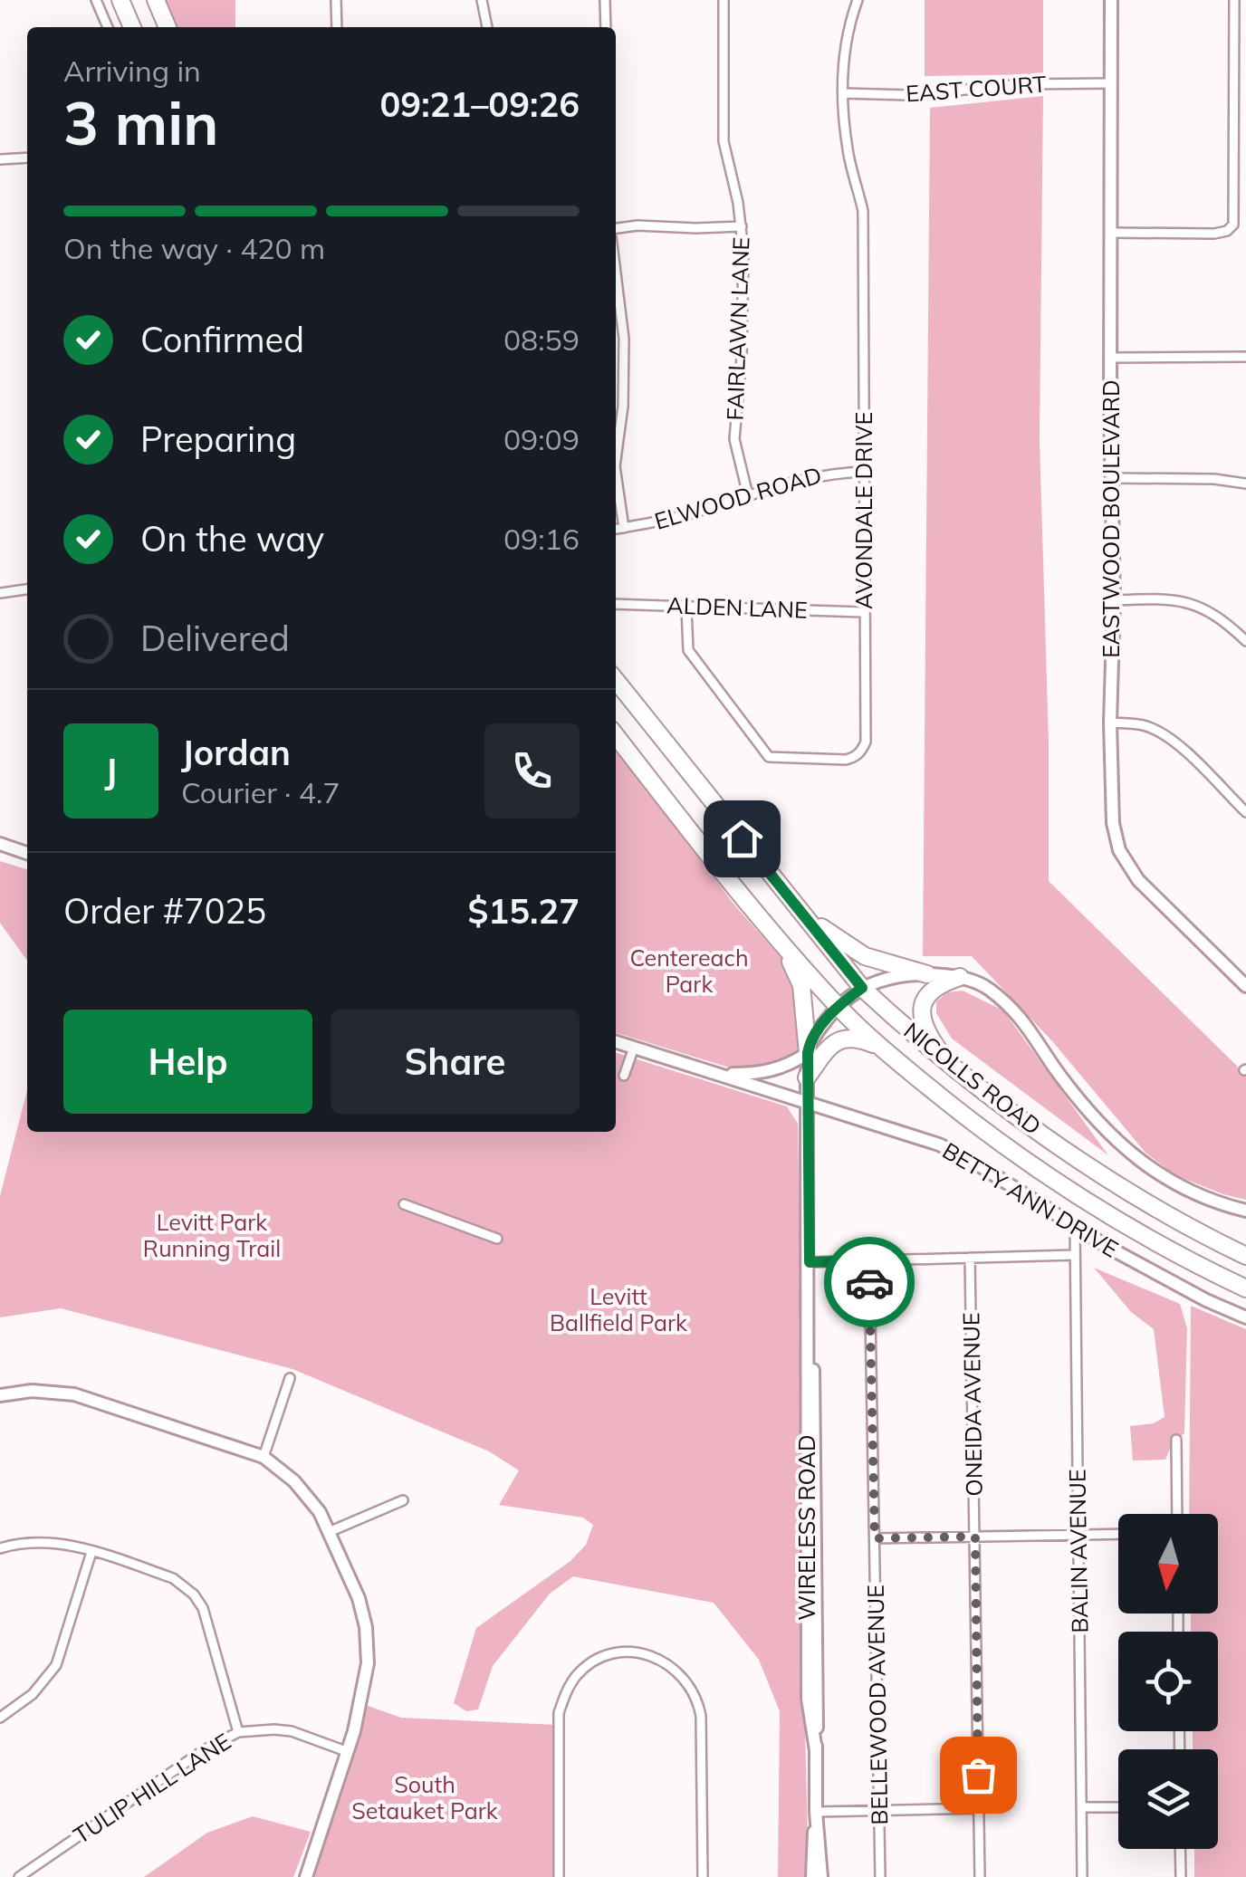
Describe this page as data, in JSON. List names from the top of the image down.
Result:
{
  "streets": {
    "highway": ["NICOLLS ROAD"],
    "street": [
      "EAST COURT",
      "FAIRLAWN LANE",
      "ELWOOD ROAD",
      "AVONDALE DRIVE",
      "EASTWOOD BOULEVARD",
      "ALDEN LANE",
      "BETTY ANN DRIVE",
      "ONEIDA AVENUE",
      "WIRELESS ROAD",
      "BALIN AVENUE",
      "BELLEWOOD AVENUE",
      "TULIP HILL LANE"
    ]
  },
  "crossings": [
    ["EAST COURT", "AVONDALE DRIVE"],
    ["EAST COURT", "EASTWOOD BOULEVARD"],
    ["FAIRLAWN LANE", "ELWOOD ROAD"],
    ["ELWOOD ROAD", "AVONDALE DRIVE"],
    ["AVONDALE DRIVE", "ALDEN LANE"],
    ["BETTY ANN DRIVE", "WIRELESS ROAD"],
    ["BETTY ANN DRIVE", "BALIN AVENUE"]
  ],
  "parks": [
    "Centereach Park",
    "Levitt Park Running Trail",
    "Levitt Ballfield Park",
    "South Setauket Park"
  ],
  "north": "bottom",
  "page": {
    "heading": ["3 min", "Arriving in", "09:21–09:26"],
    "panel": [
      "Jordan",
      "Courier · 4.7",
      "Order #7025",
      "$15.27"
    ],
    "bar": "On the way · 420 m",
    "list": [
      ["Confirmed", "08:59"],
      ["Preparing", "09:09"],
      ["On the way", "09:16"],
      "Delivered"
    ],
    "round": "J",
    "buttons": ["Help", "Share"]
  }
}
